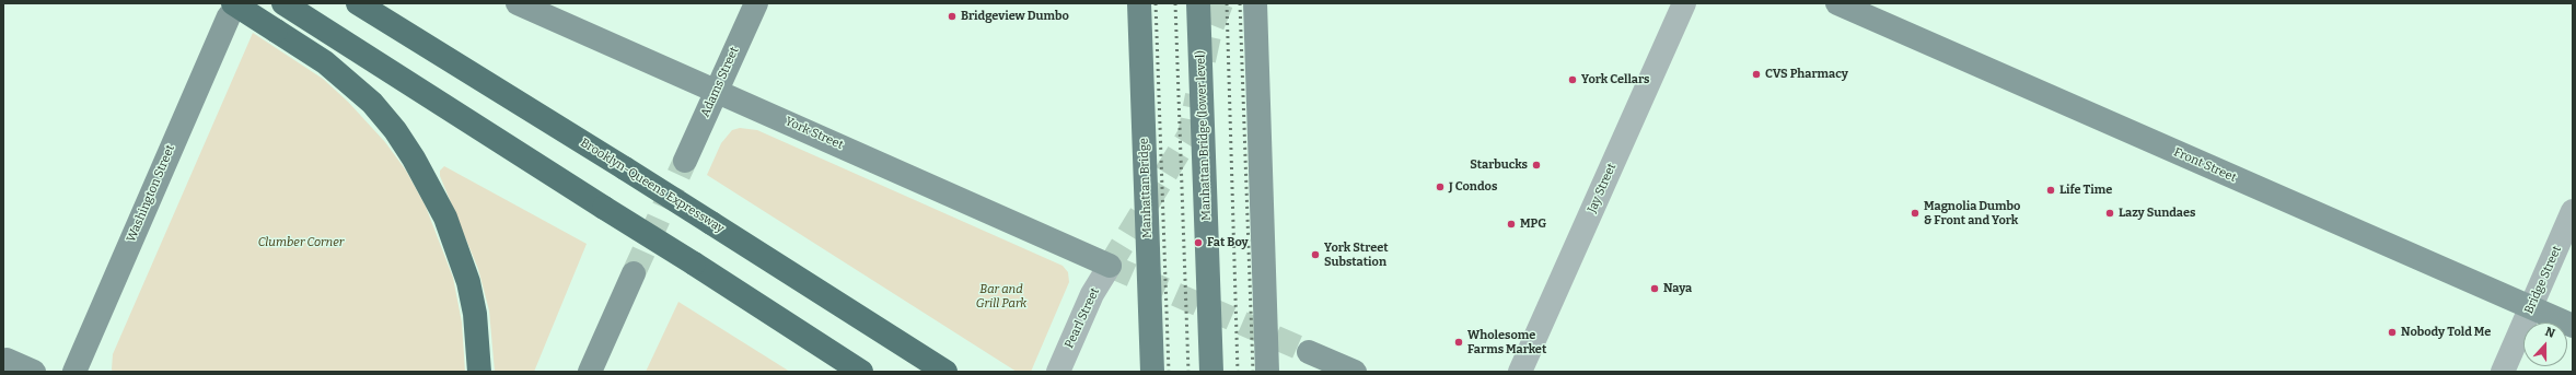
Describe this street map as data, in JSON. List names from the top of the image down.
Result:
{
  "streets": {
    "highway": ["Brooklyn-Queens Expressway"],
    "main road": ["Manhattan Bridge (lower level)", "Manhattan Bridge"],
    "street": [
      "Adams Street",
      "York Street",
      "Front Street",
      "Jay Street",
      "Washington Street",
      "Bridge Street",
      "Pearl Street"
    ]
  },
  "crossings": [
    ["Adams Street", "York Street"],
    ["York Street", "Pearl Street"],
    ["Front Street", "Bridge Street"]
  ],
  "parks": ["Clumber Corner", "Bar and Grill Park"],
  "places": [
    "Bridgeview Dumbo",
    "CVS Pharmacy",
    "York Cellars",
    "Starbucks",
    "J Condos",
    "Life Time",
    "Magnolia Dumbo & Front and York",
    "Lazy Sundaes",
    "MPG",
    "Fat Boy",
    "York Street Substation",
    "Naya",
    "Nobody Told Me",
    "Wholesome Farms Market"
  ],
  "north": "top"
}
